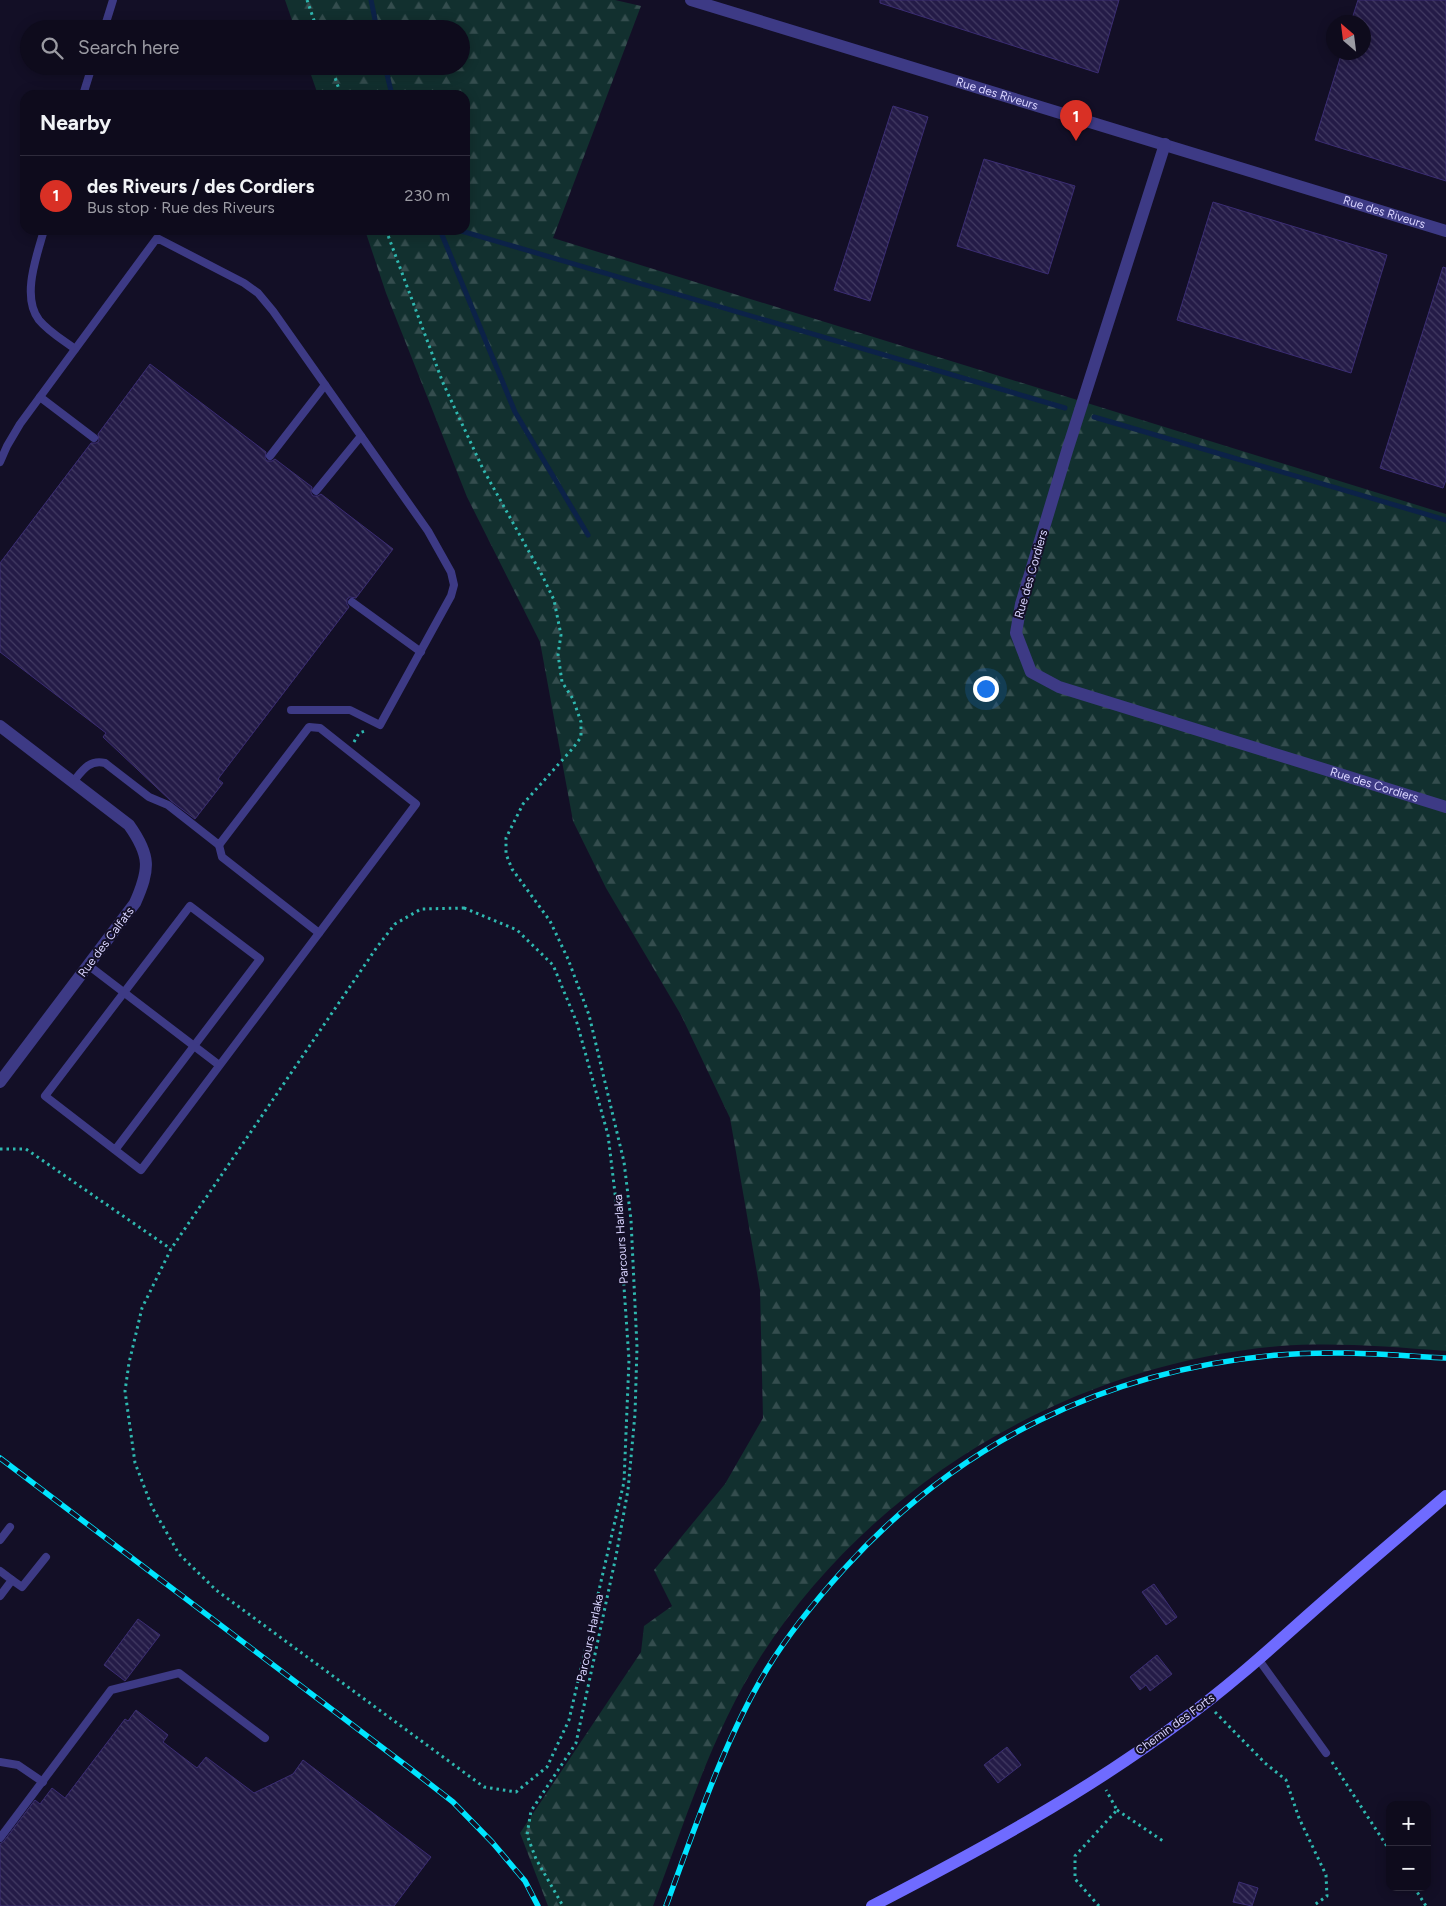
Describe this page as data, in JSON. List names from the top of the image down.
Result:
{
  "streets": {
    "street": [
      "Rue des Riveurs",
      "Rue des Cordiers",
      "Rue des Calfats",
      "Chemin des Forts"
    ],
    "path": ["Parcours Harlaka"]
  },
  "crossings": [
    ["Rue des Riveurs", "Rue des Cordiers"]
  ],
  "north": "top left",
  "page": {
    "search": "Search here",
    "heading": "Nearby",
    "pins": "1",
    "list": [
      {
        "mark": "1",
        "name": "des Riveurs / des Cordiers",
        "note": "Bus stop · Rue des Riveurs",
        "value": "230 m"
      }
    ],
    "map_buttons": ["+", "−"]
  }
}
